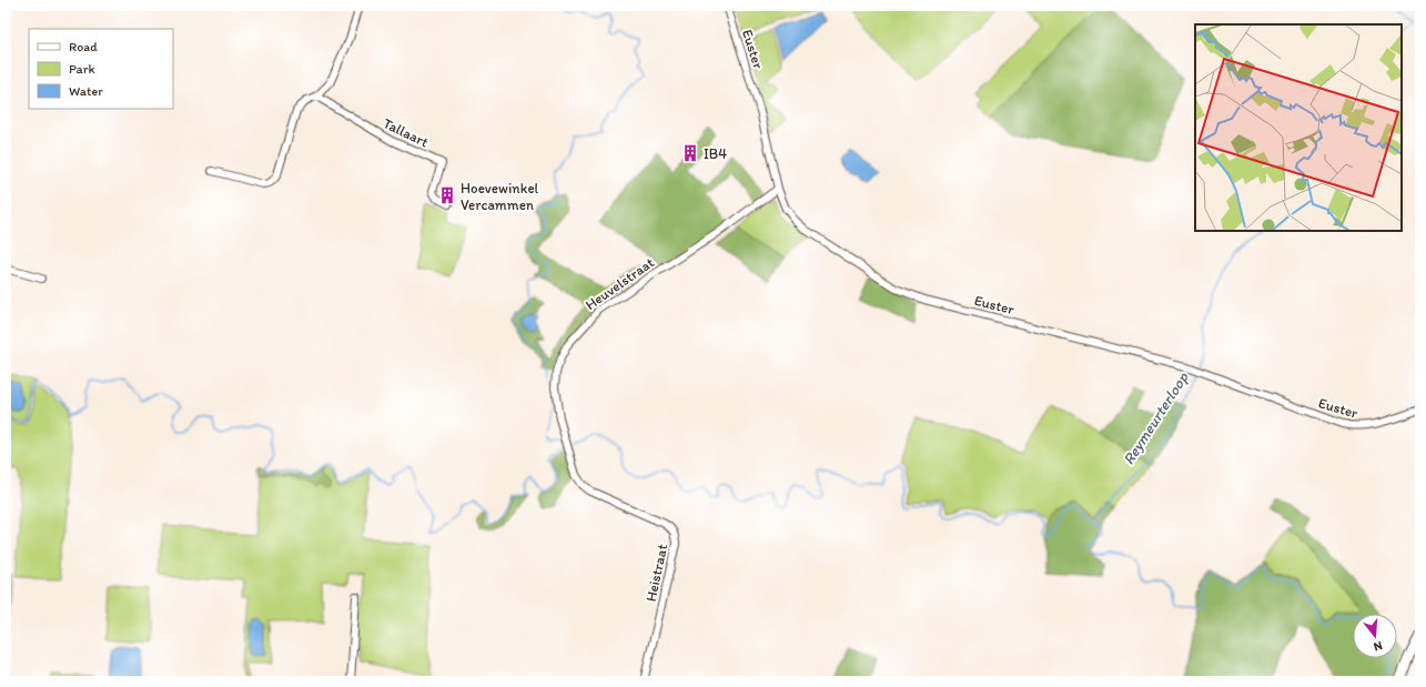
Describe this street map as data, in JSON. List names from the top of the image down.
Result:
{
  "streets": {
    "street": [
      "Euster",
      "Tallaart",
      "Heuvelstraat",
      "Heistraat"
    ]
  },
  "crossings": [
    ["Euster", "Heuvelstraat"],
    ["Heuvelstraat", "Heistraat"]
  ],
  "water": ["Reymeurterloop"],
  "places": {
    "building": ["IB4", "Hoevewinkel Vercammen"]
  },
  "legend": ["Road", "Park", "Water"],
  "north": "bottom"
}
